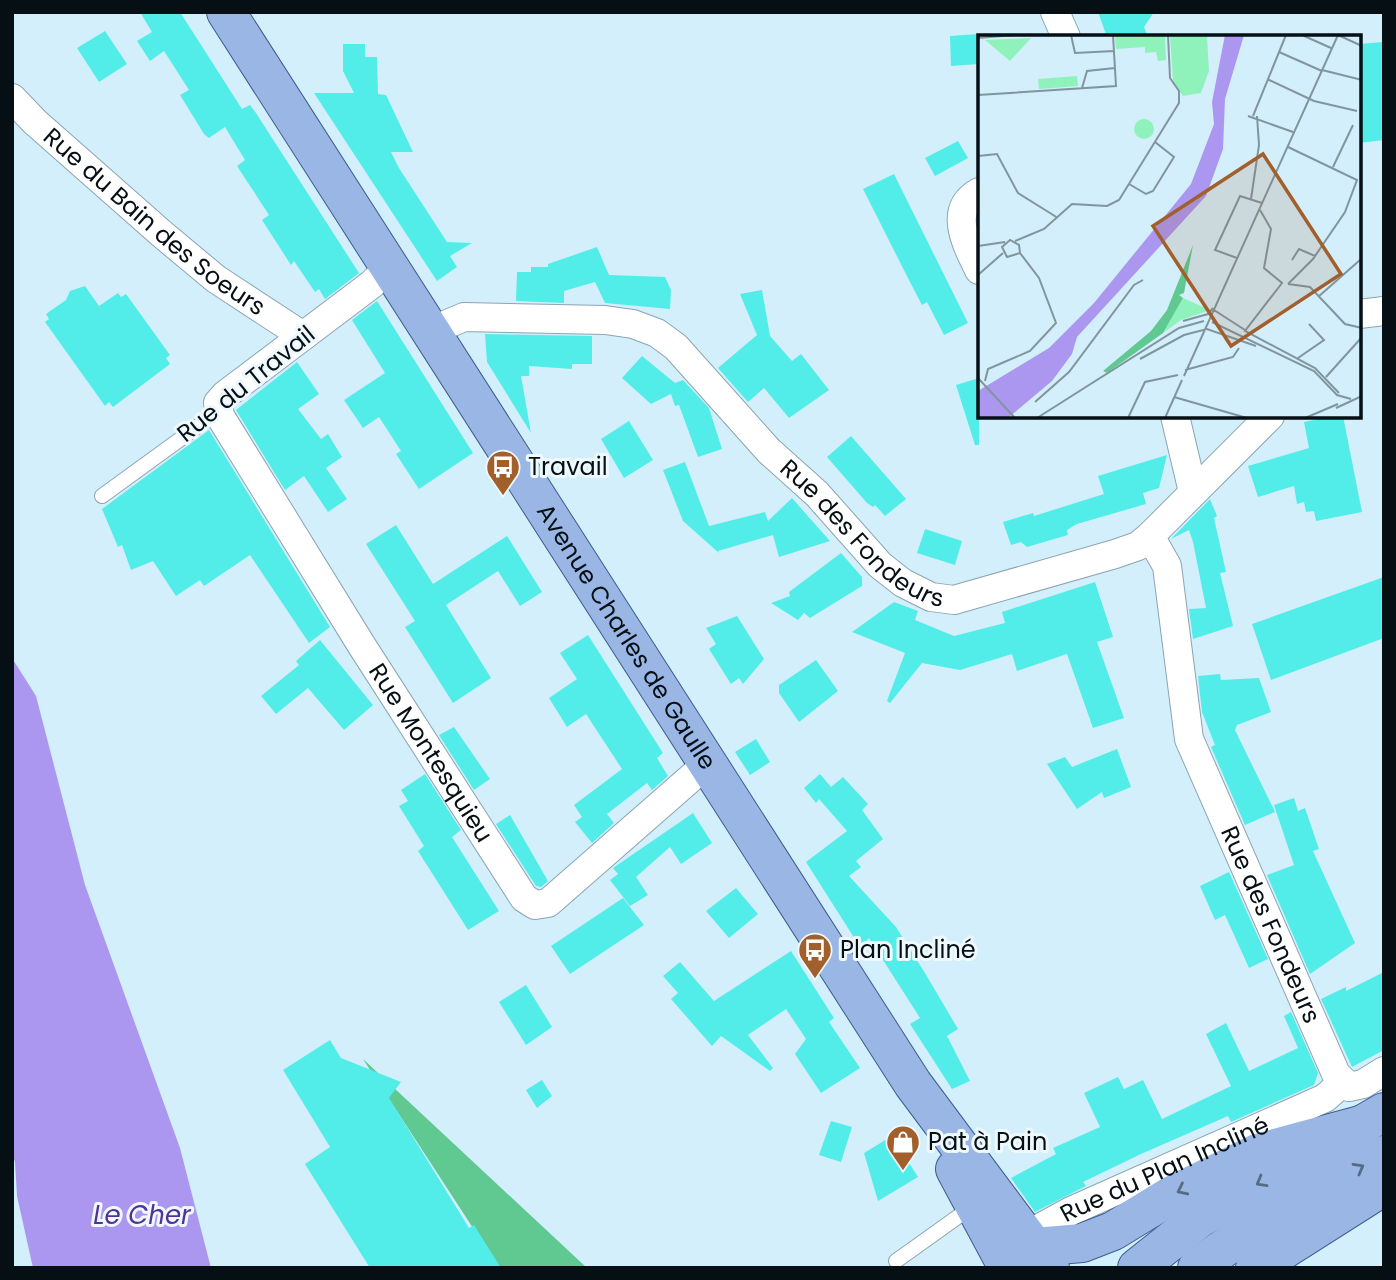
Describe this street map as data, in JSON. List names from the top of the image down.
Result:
{
  "streets": {
    "main road": ["Avenue Charles de Gaulle"],
    "street": [
      "Rue du Bain des Soeurs",
      "Rue du Travail",
      "Rue des Fondeurs",
      "Rue Montesquieu",
      "Rue du Plan Incliné"
    ]
  },
  "crossings": [
    ["Rue du Bain des Soeurs", "Rue du Travail"],
    ["Rue du Travail", "Avenue Charles de Gaulle"],
    ["Rue du Travail", "Rue Montesquieu"],
    ["Rue des Fondeurs", "Avenue Charles de Gaulle"],
    ["Rue des Fondeurs", "Rue du Plan Incliné"],
    ["Avenue Charles de Gaulle", "Rue Montesquieu"],
    ["Avenue Charles de Gaulle", "Rue du Plan Incliné"]
  ],
  "water": ["Le Cher"],
  "places": {
    "bus stop": ["Travail", "Plan Incliné"],
    "shop": ["Pat à Pain"]
  }
}
